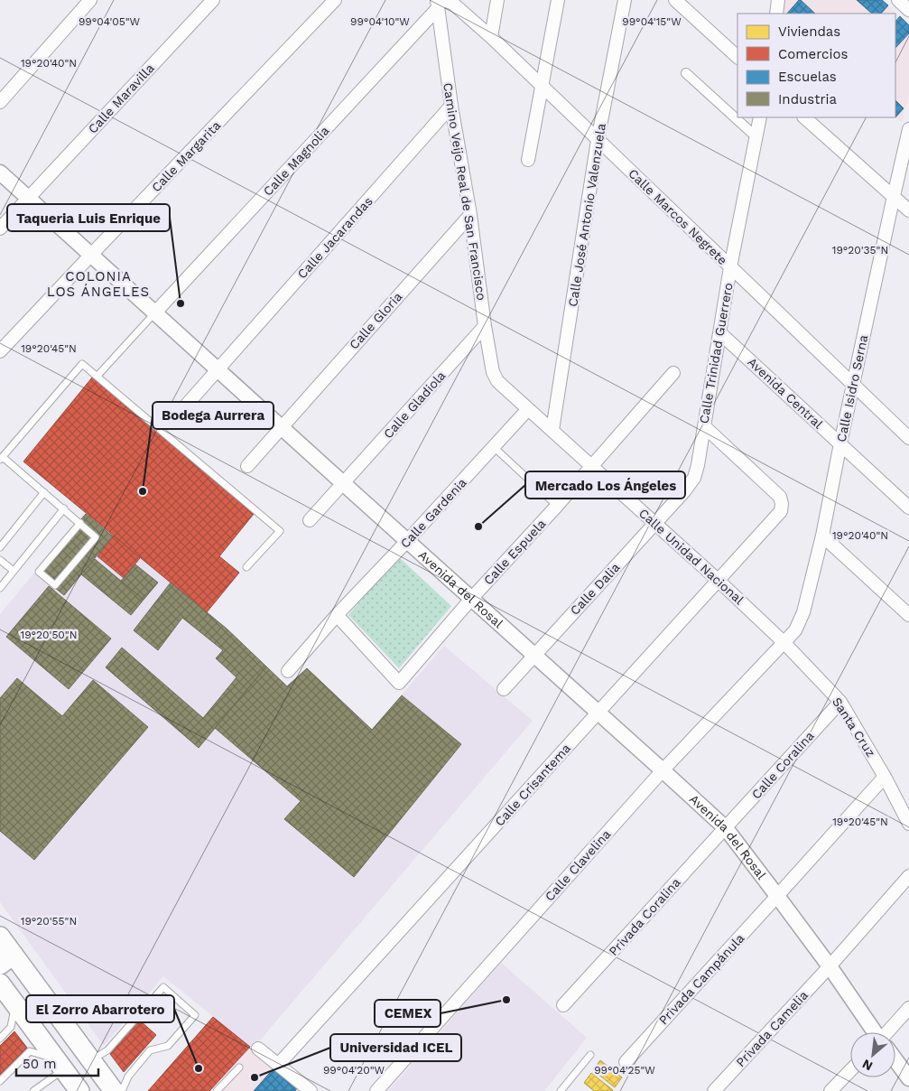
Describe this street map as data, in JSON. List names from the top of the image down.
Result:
{
  "streets": {
    "street": [
      "Calle Maravilla",
      "Calle Margarita",
      "Calle Magnolia",
      "Camino Veijo Real de San Francisco",
      "Calle José Antonio Valenzuela",
      "Calle Marcos Negrete",
      "Calle Jacarandas",
      "Calle Gloria",
      "Calle Trinidad Guerrero",
      "Calle Isidro Serna",
      "Avenida Central",
      "Calle Gladiola",
      "Calle Gardenia",
      "Calle Espuela",
      "Calle Unidad Nacional",
      "Avenida del Rosal",
      "Calle Dalia",
      "Santa Cruz",
      "Calle Coralina",
      "Calle Crisantema",
      "Calle Clavelina",
      "Privada Coralina",
      "Privada Campánula",
      "Privada Camelia"
    ]
  },
  "crossings": [
    ["Calle Maravilla", "Avenida del Rosal"],
    ["Calle Margarita", "Avenida del Rosal"],
    ["Calle Magnolia", "Camino Veijo Real de San Francisco"],
    ["Calle Magnolia", "Calle Marcos Negrete"],
    ["Calle Magnolia", "Avenida del Rosal"],
    ["Camino Veijo Real de San Francisco", "Calle Marcos Negrete"],
    ["Camino Veijo Real de San Francisco", "Calle Jacarandas"],
    ["Camino Veijo Real de San Francisco", "Calle Gloria"],
    ["Camino Veijo Real de San Francisco", "Calle Gladiola"],
    ["Camino Veijo Real de San Francisco", "Calle Unidad Nacional"],
    ["Calle José Antonio Valenzuela", "Calle Marcos Negrete"],
    ["Calle José Antonio Valenzuela", "Calle Unidad Nacional"],
    ["Calle Marcos Negrete", "Calle Trinidad Guerrero"],
    ["Calle Marcos Negrete", "Calle Isidro Serna"],
    ["Calle Jacarandas", "Avenida del Rosal"],
    ["Calle Gloria", "Avenida del Rosal"],
    ["Calle Trinidad Guerrero", "Avenida Central"],
    ["Calle Trinidad Guerrero", "Calle Unidad Nacional"],
    ["Calle Trinidad Guerrero", "Calle Dalia"],
    ["Calle Trinidad Guerrero", "Calle Crisantema"],
    ["Calle Isidro Serna", "Avenida Central"],
    ["Calle Isidro Serna", "Calle Unidad Nacional"],
    ["Calle Isidro Serna", "Santa Cruz"],
    ["Calle Isidro Serna", "Calle Clavelina"],
    ["Calle Gladiola", "Avenida del Rosal"],
    ["Calle Gardenia", "Calle Espuela"],
    ["Calle Gardenia", "Calle Unidad Nacional"],
    ["Calle Gardenia", "Avenida del Rosal"],
    ["Calle Espuela", "Calle Unidad Nacional"],
    ["Calle Espuela", "Avenida del Rosal"],
    ["Calle Unidad Nacional", "Calle Dalia"],
    ["Calle Unidad Nacional", "Santa Cruz"],
    ["Calle Unidad Nacional", "Calle Crisantema"],
    ["Calle Unidad Nacional", "Calle Clavelina"],
    ["Avenida del Rosal", "Calle Dalia"],
    ["Avenida del Rosal", "Calle Coralina"],
    ["Avenida del Rosal", "Calle Crisantema"],
    ["Avenida del Rosal", "Calle Clavelina"],
    ["Avenida del Rosal", "Privada Coralina"],
    ["Avenida del Rosal", "Privada Campánula"],
    ["Avenida del Rosal", "Privada Camelia"],
    ["Santa Cruz", "Calle Coralina"],
    ["Santa Cruz", "Calle Clavelina"],
    ["Santa Cruz", "Privada Campánula"],
    ["Calle Coralina", "Privada Coralina"]
  ],
  "districts": ["COLONIA LOS ÁNGELES"],
  "places": [
    "Taqueria Luis Enrique",
    "Bodega Aurrera",
    "Mercado Los Ángeles",
    "CEMEX",
    "El Zorro Abarrotero",
    "Universidad ICEL"
  ],
  "legend": [
    "Viviendas",
    "Comercios",
    "Escuelas",
    "Industria"
  ],
  "scale_bar": "50 m",
  "north": "bottom left",
  "coordinates": [
    "99°04'05\"W",
    "99°04'10\"W",
    "99°04'15\"W",
    "19°20'40\"N",
    "19°20'35\"N",
    "19°20'45\"N",
    "19°20'50\"N",
    "19°20'55\"N",
    "99°04'20\"W",
    "99°04'25\"W"
  ]
}
